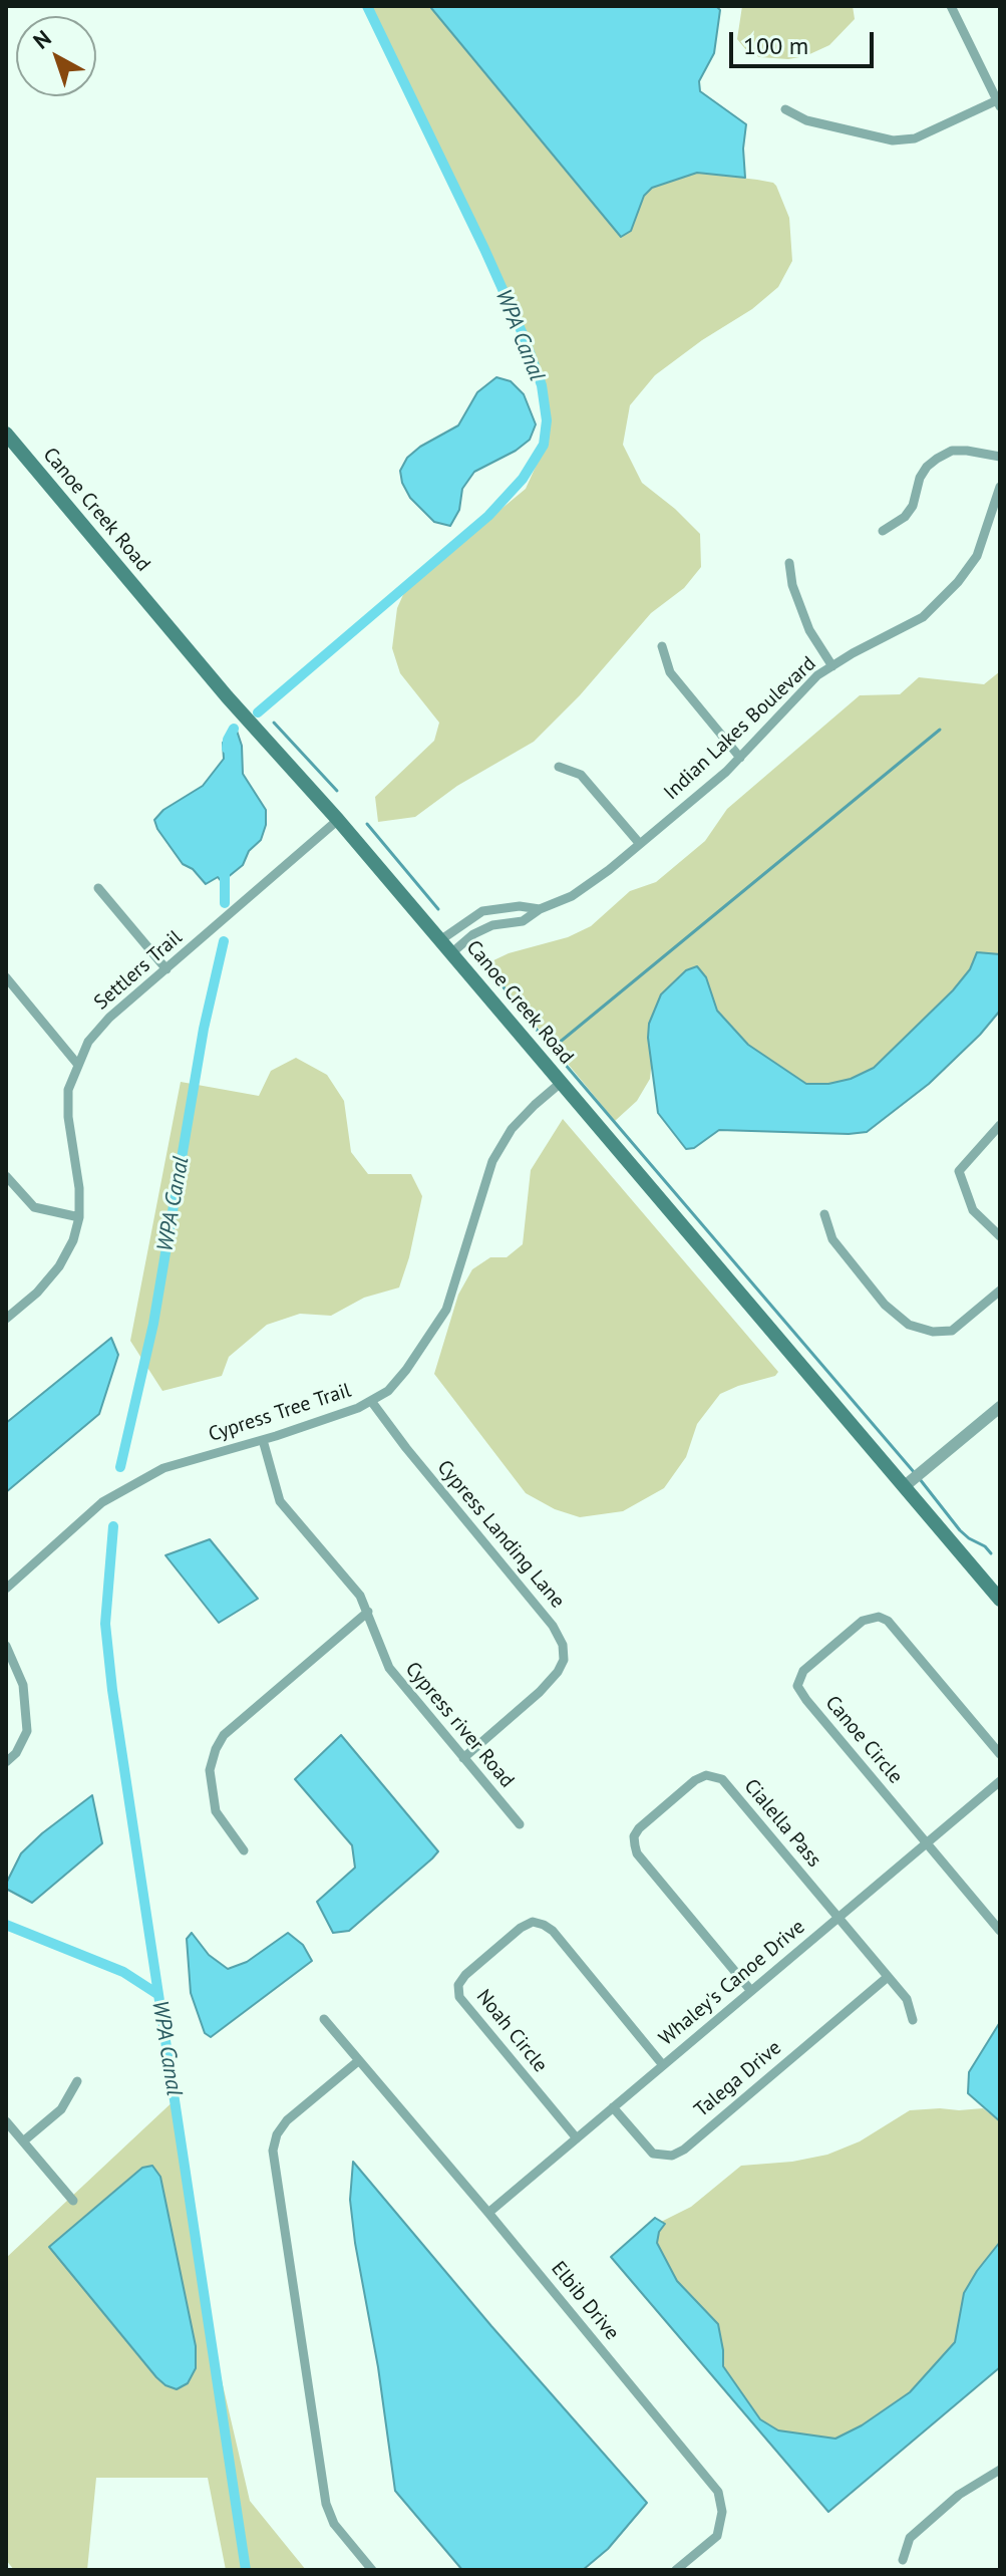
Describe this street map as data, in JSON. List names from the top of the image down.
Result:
{
  "streets": {
    "main road": ["Canoe Creek Road"],
    "street": [
      "Indian Lakes Boulevard",
      "Settlers Trail",
      "Cypress Tree Trail",
      "Cypress Landing Lane",
      "Cypress river Road",
      "Canoe Circle",
      "Cialella Pass",
      "Whaley's Canoe Drive",
      "Noah Circle",
      "Talega Drive",
      "Elbib Drive"
    ]
  },
  "crossings": [
    ["Canoe Creek Road", "Indian Lakes Boulevard"],
    ["Canoe Creek Road", "Settlers Trail"],
    ["Canoe Creek Road", "Cypress Tree Trail"],
    ["Cypress Tree Trail", "Cypress Landing Lane"],
    ["Cypress Tree Trail", "Cypress river Road"],
    ["Cypress Landing Lane", "Cypress river Road"],
    ["Canoe Circle", "Whaley's Canoe Drive"],
    ["Cialella Pass", "Whaley's Canoe Drive"],
    ["Cialella Pass", "Talega Drive"],
    ["Whaley's Canoe Drive", "Noah Circle"],
    ["Whaley's Canoe Drive", "Talega Drive"],
    ["Whaley's Canoe Drive", "Elbib Drive"]
  ],
  "water": ["WPA Canal"],
  "scale_bar": "100 m",
  "north": "top left"
}
